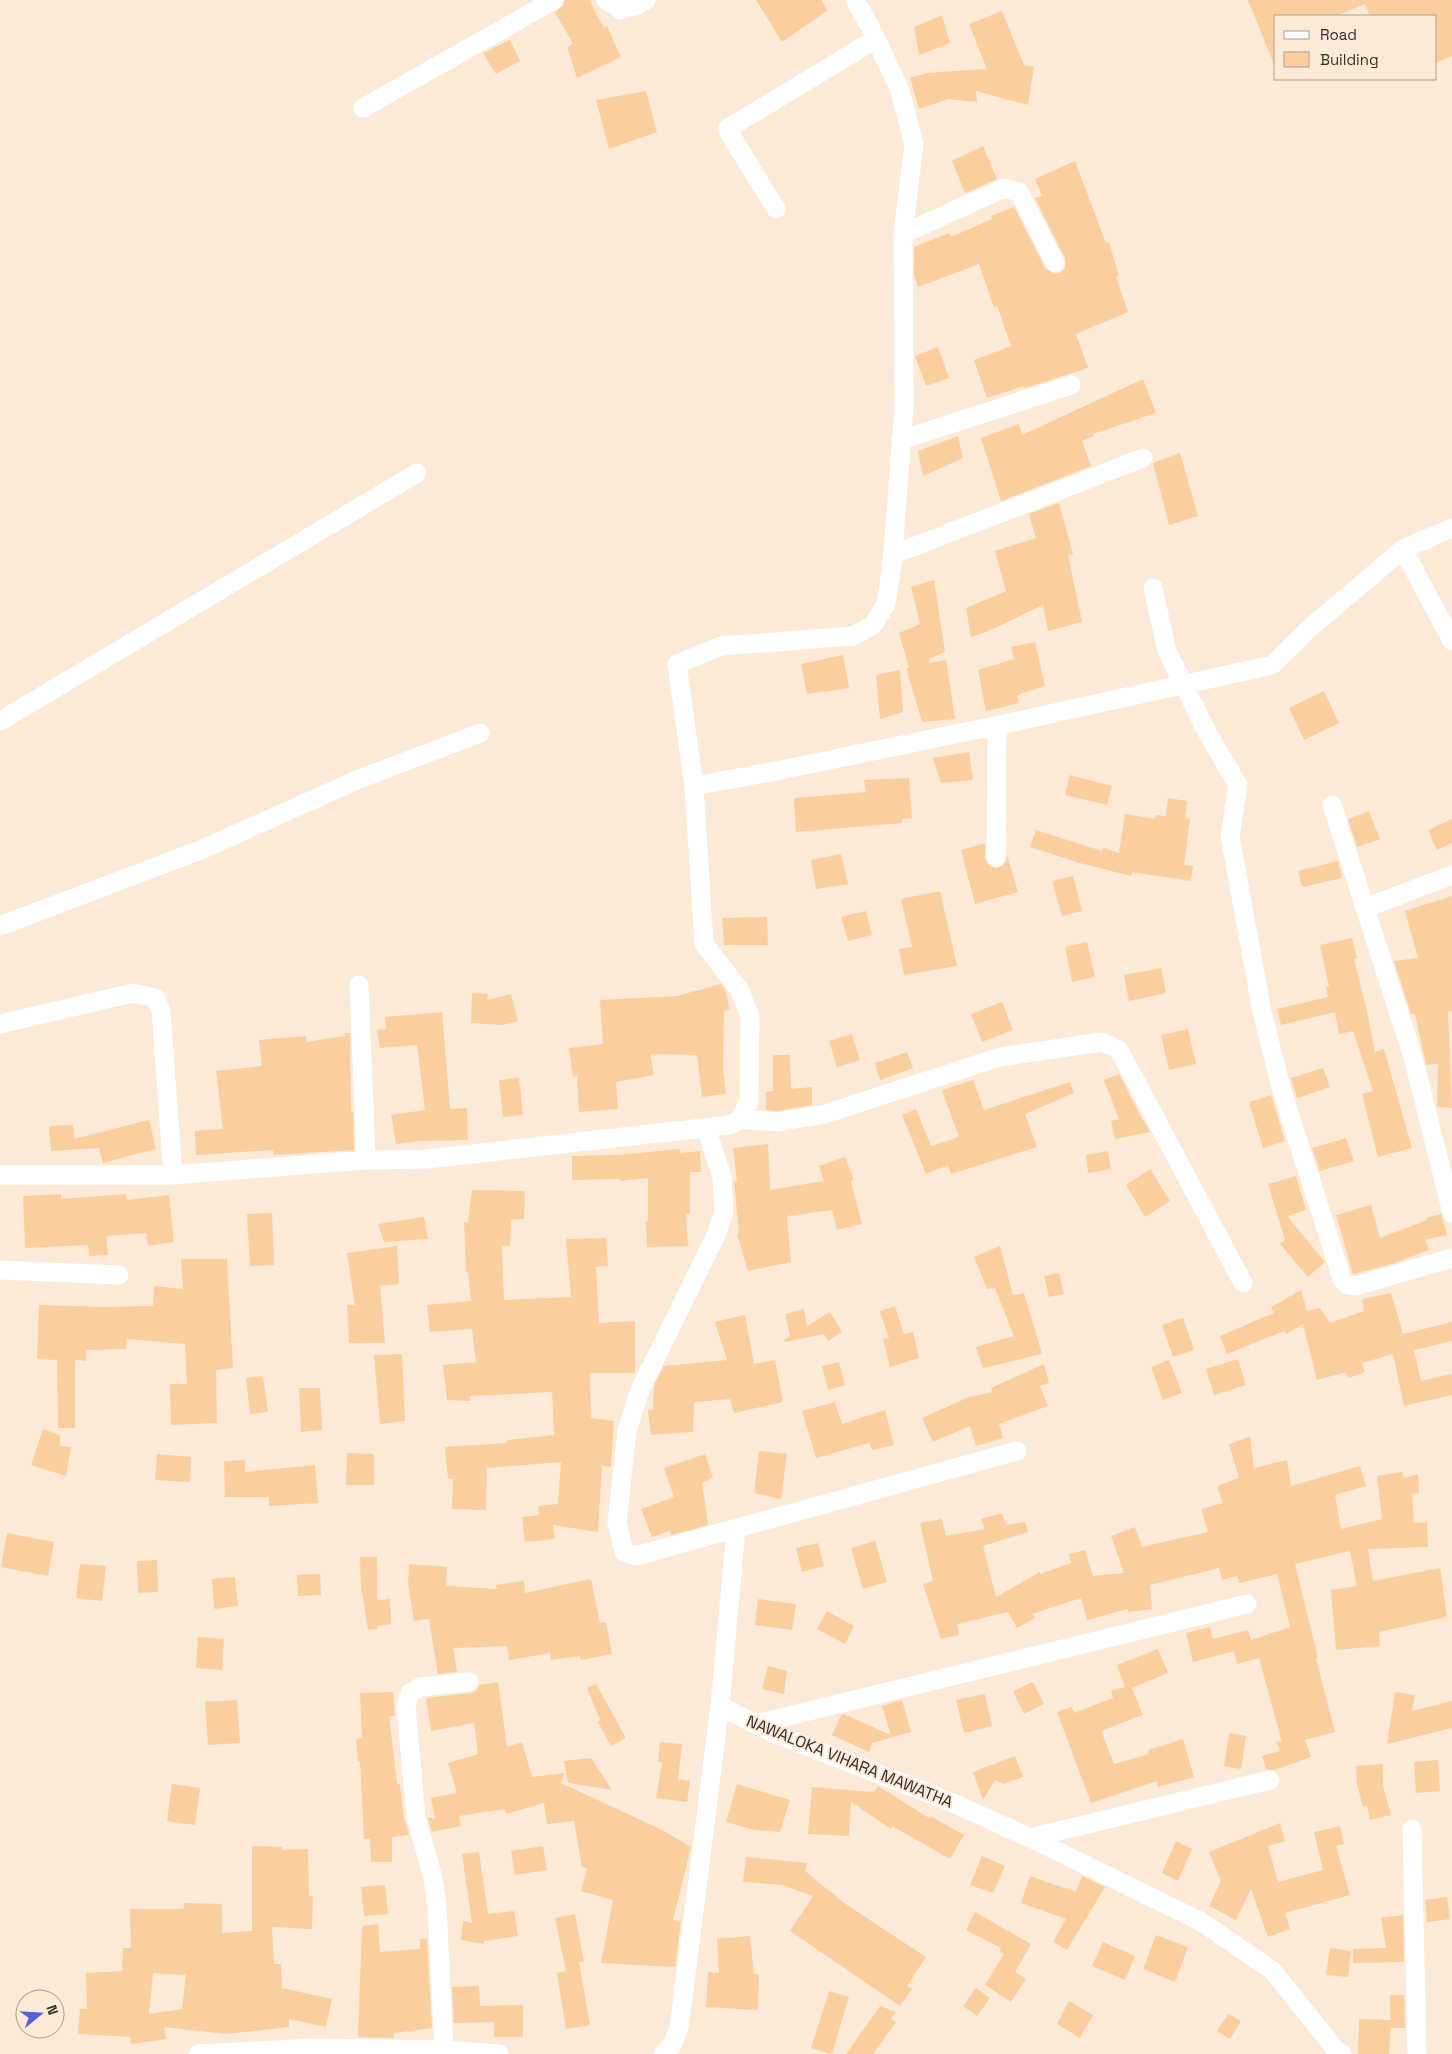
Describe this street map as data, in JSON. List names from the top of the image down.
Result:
{
  "streets": {
    "street": ["NAWALOKA VIHARA MAWATHA"]
  },
  "legend": ["Road", "Building"],
  "north": "right"
}
